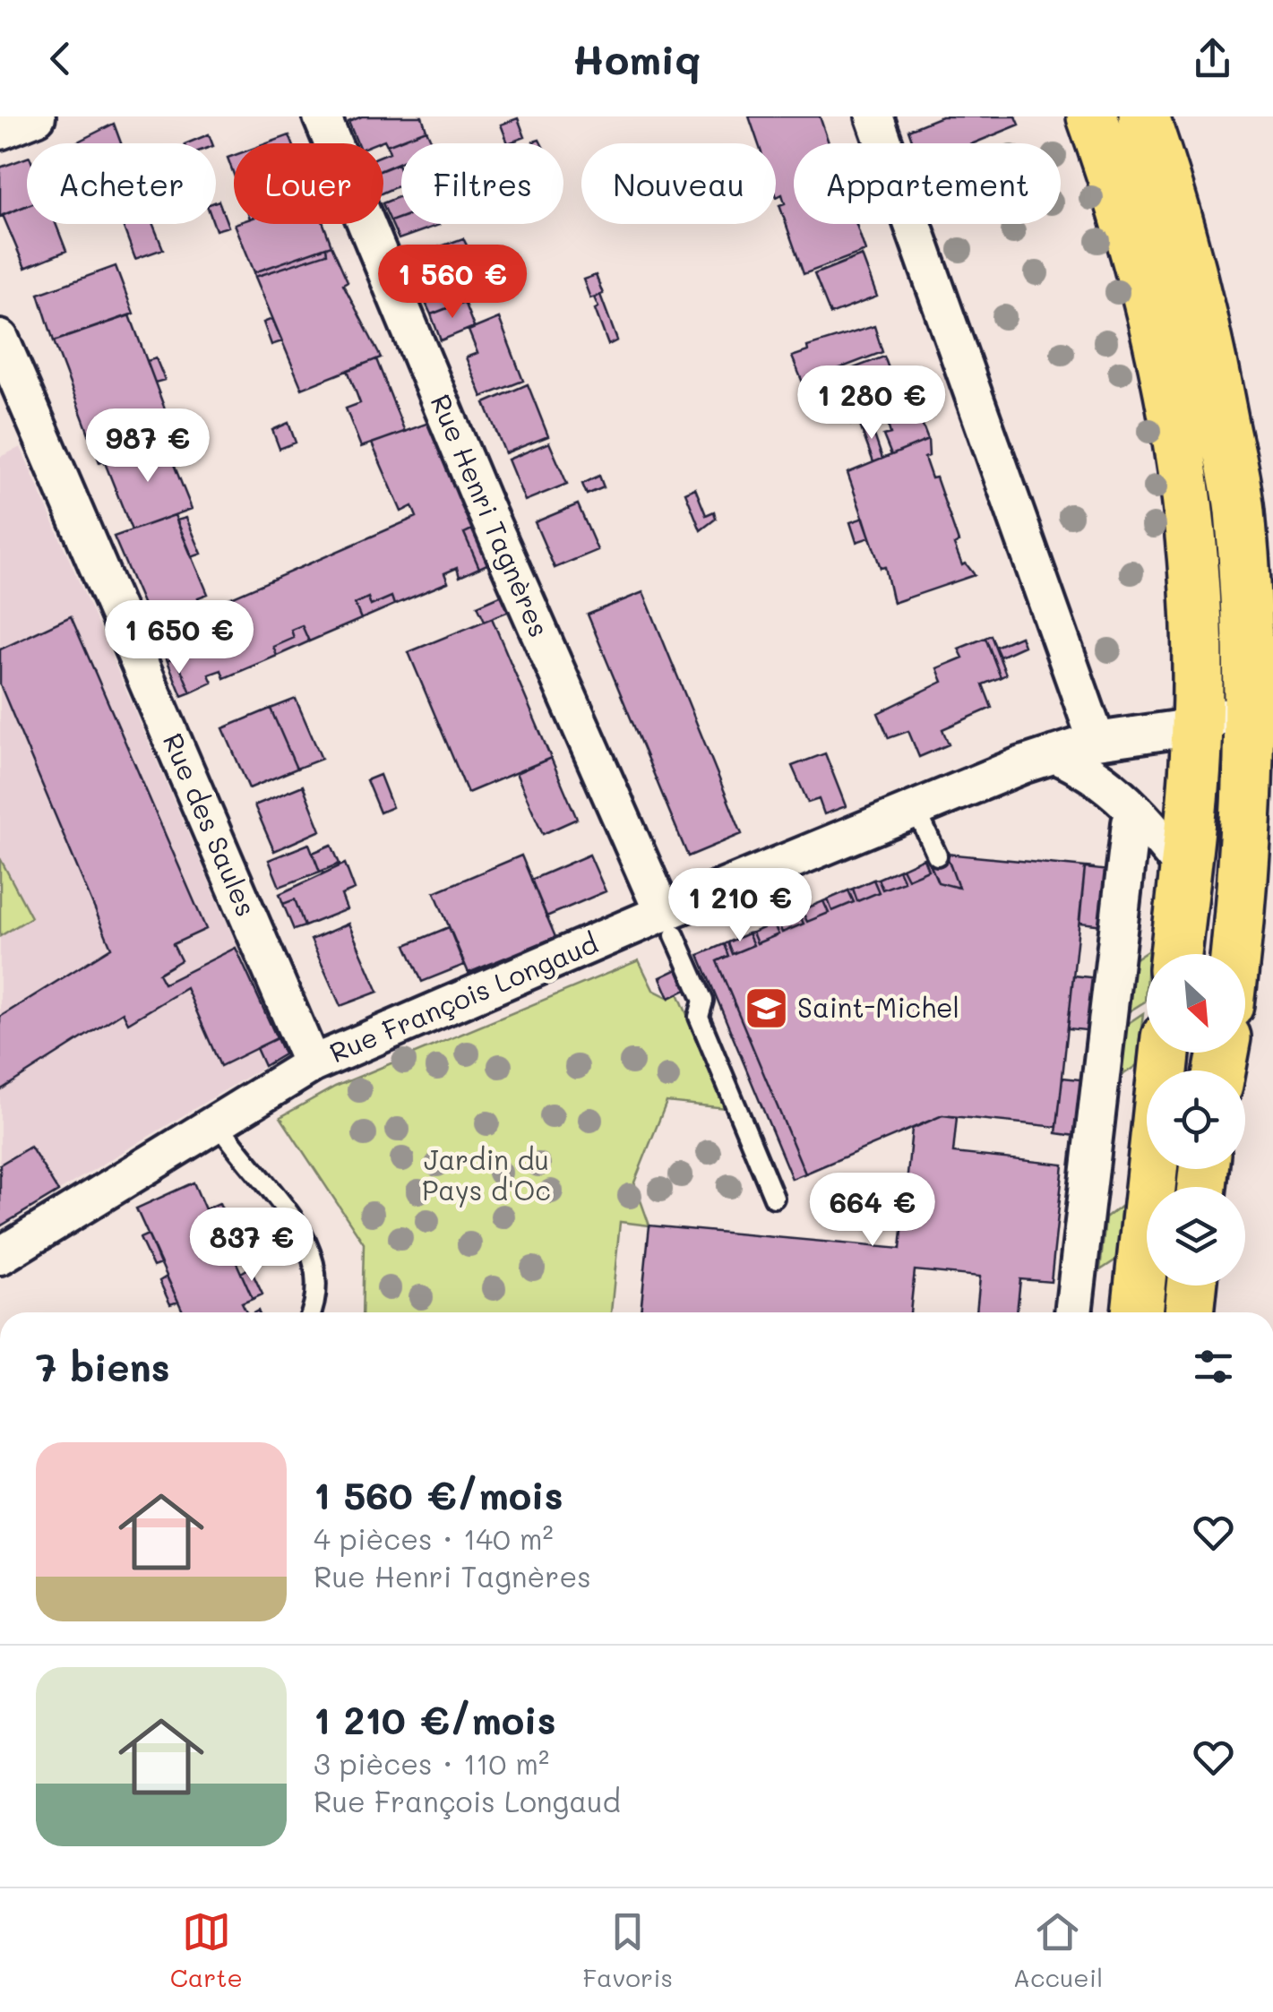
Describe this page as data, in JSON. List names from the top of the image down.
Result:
{
  "streets": {
    "street": ["Rue Henri Tagnères", "Rue des Saules", "Rue François Longaud"]
  },
  "crossings": [
    ["Rue Henri Tagnères", "Rue François Longaud"],
    ["Rue des Saules", "Rue François Longaud"]
  ],
  "parks": ["Jardin du Pays d'Oc"],
  "places": {
    "school or university": ["Saint-Michel"]
  },
  "north": "bottom right",
  "page": {
    "header": "Homiq",
    "chip": [
      "Acheter",
      "Louer",
      "Filtres",
      "Nouveau",
      "Appartement"
    ],
    "price": [
      "1 560 €",
      "1 280 €",
      "987 €",
      "1 650 €",
      "1 210 €",
      "664 €",
      "837 €"
    ],
    "heading": "7 biens",
    "list": [
      {
        "name": "1 560 €/mois",
        "note": "4 pièces · 140 m² · Rue Henri Tagnères"
      },
      {
        "name": "1 210 €/mois",
        "note": "3 pièces · 110 m² · Rue François Longaud"
      }
    ],
    "tabs": ["Carte", "Favoris", "Accueil"]
  }
}
